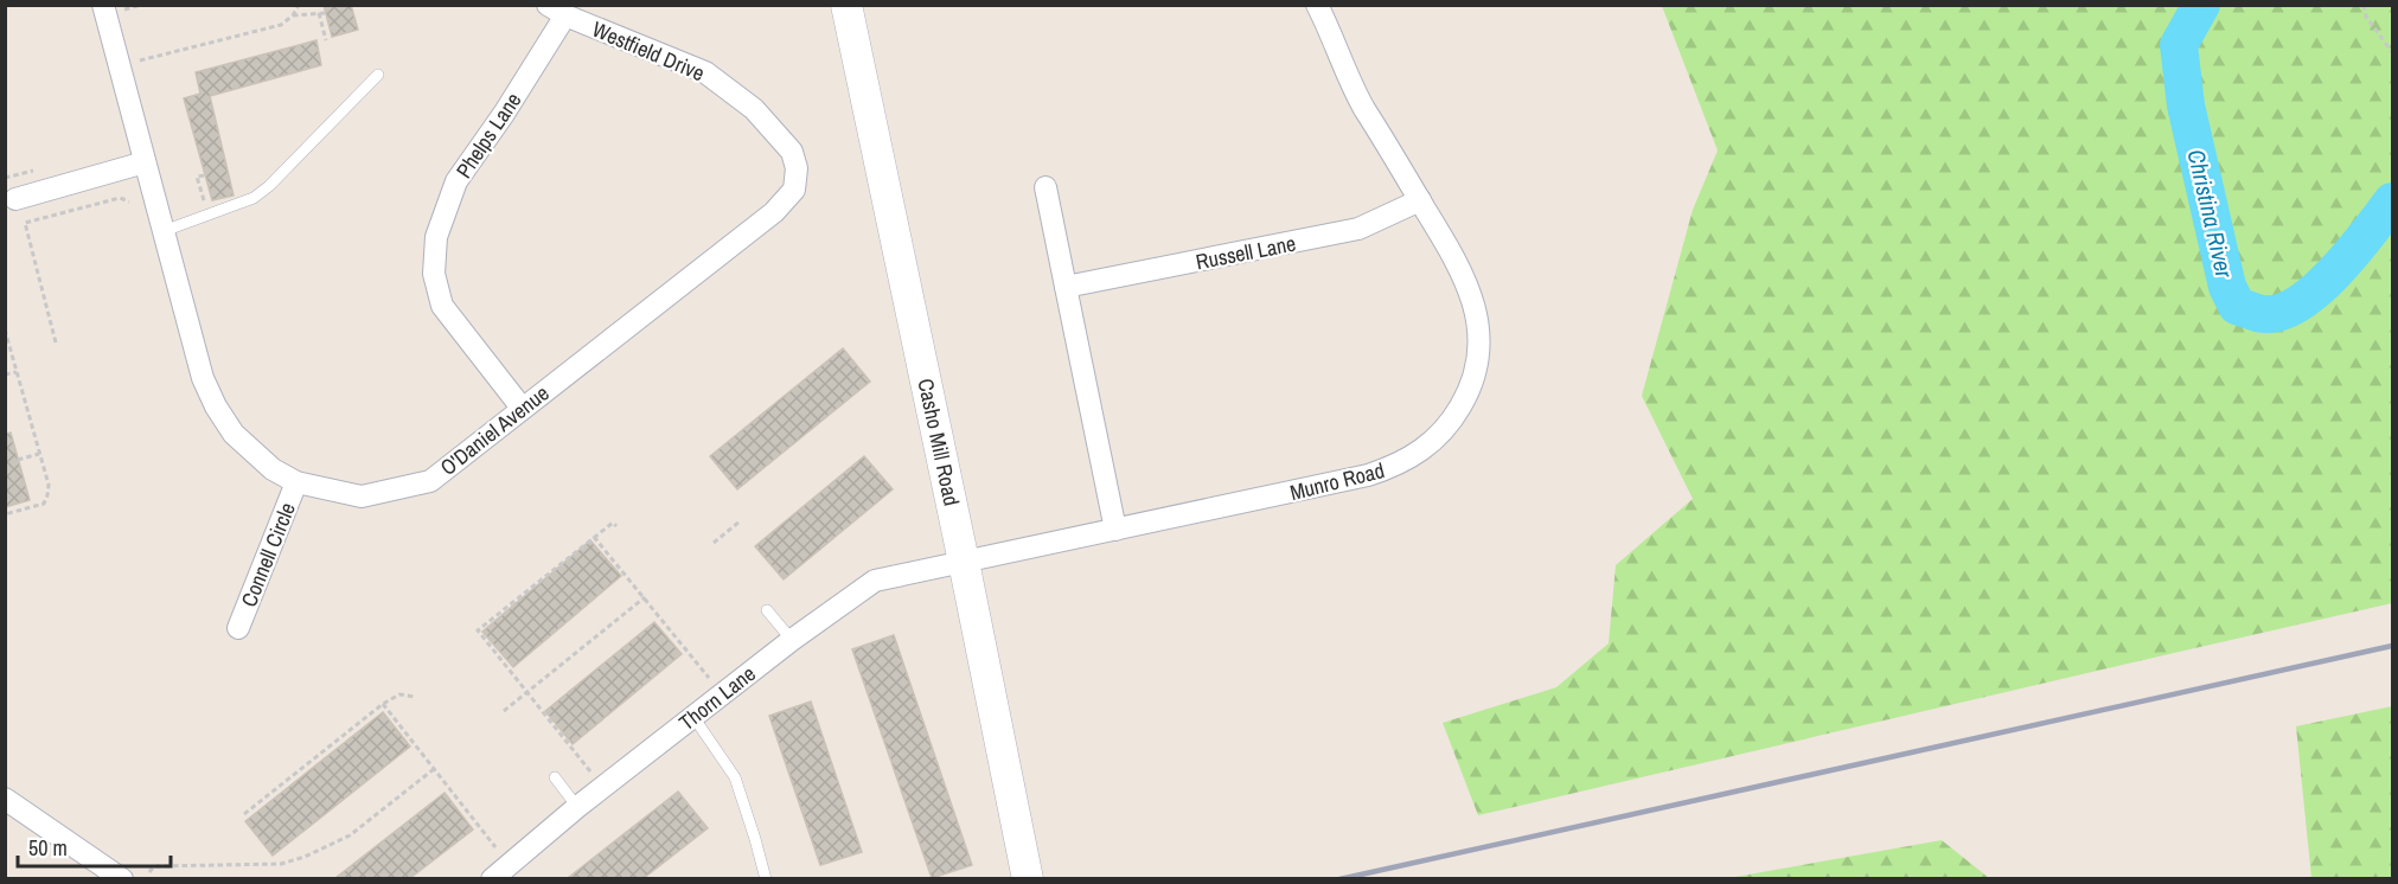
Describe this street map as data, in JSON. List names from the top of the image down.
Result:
{
  "streets": {
    "street": [
      "Westfield Drive",
      "Phelps Lane",
      "Russell Lane",
      "O'Daniel Avenue",
      "Casho Mill Road",
      "Munro Road",
      "Connell Circle",
      "Thorn Lane"
    ]
  },
  "crossings": [
    ["Westfield Drive", "Phelps Lane"],
    ["Westfield Drive", "O'Daniel Avenue"],
    ["Phelps Lane", "O'Daniel Avenue"],
    ["Russell Lane", "Munro Road"],
    ["O'Daniel Avenue", "Connell Circle"],
    ["Casho Mill Road", "Munro Road"],
    ["Casho Mill Road", "Thorn Lane"],
    ["Munro Road", "Thorn Lane"]
  ],
  "water": ["Christina River"],
  "scale_bar": "50 m"
}
